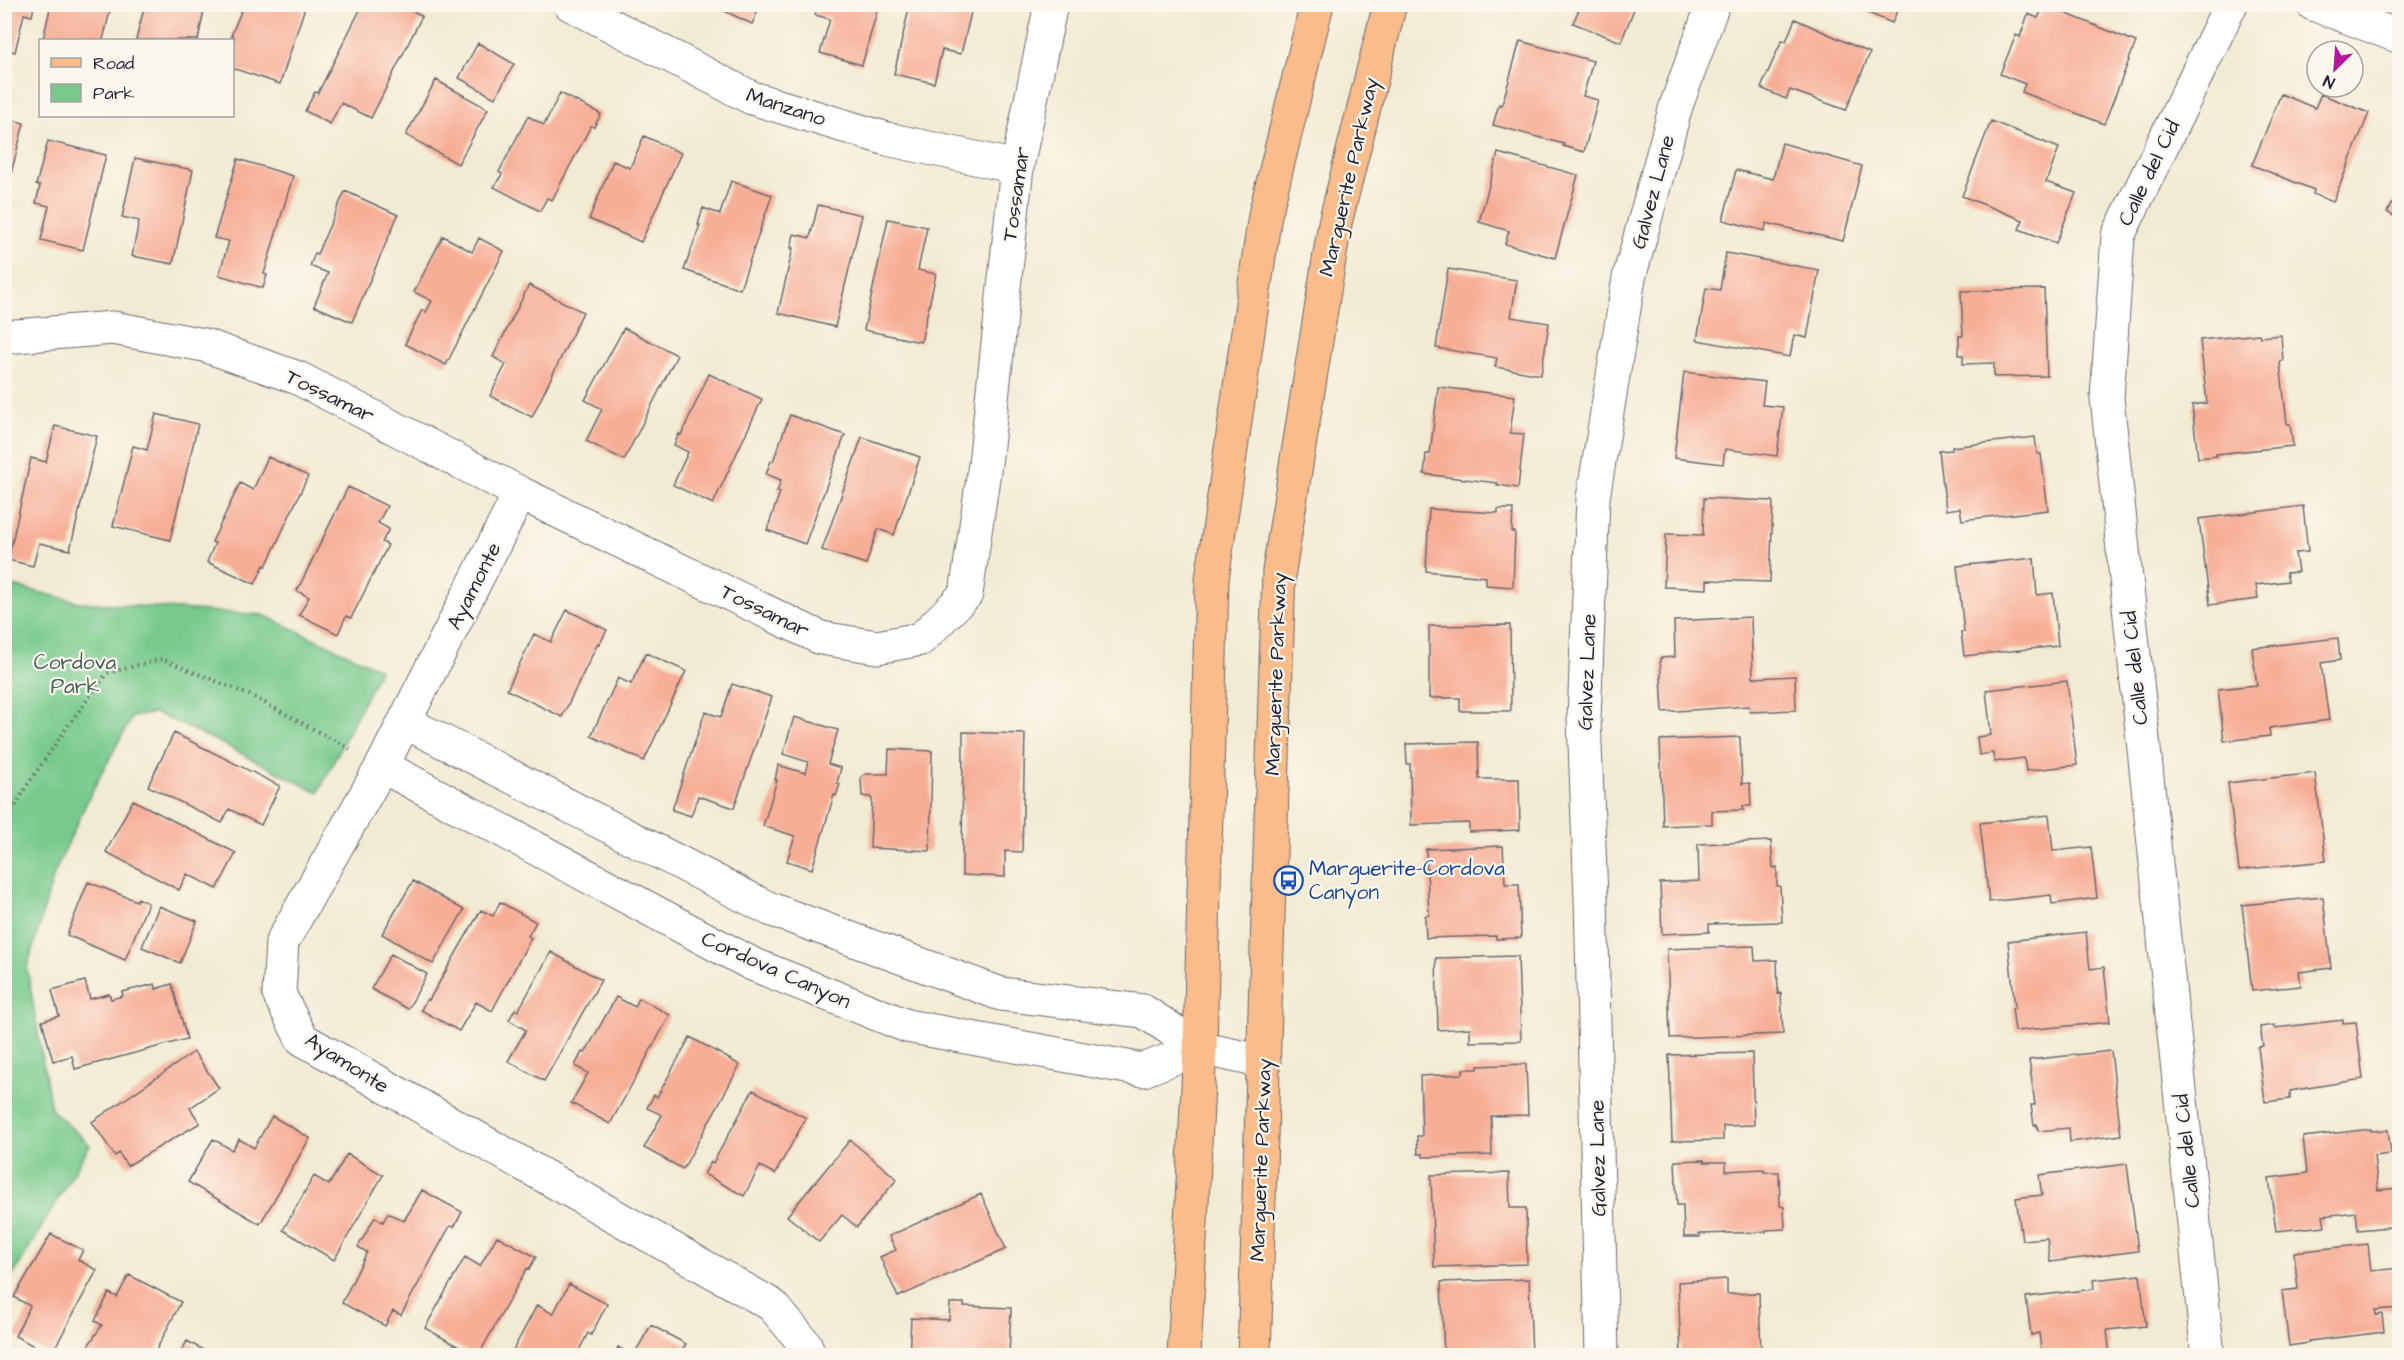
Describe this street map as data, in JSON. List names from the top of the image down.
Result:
{
  "streets": {
    "main road": ["Marguerite Parkway"],
    "street": [
      "Manzano",
      "Calle del Cid",
      "Galvez Lane",
      "Tossamar",
      "Ayamonte",
      "Cordova Canyon"
    ]
  },
  "crossings": [
    ["Manzano", "Tossamar"],
    ["Tossamar", "Ayamonte"],
    ["Ayamonte", "Cordova Canyon"]
  ],
  "parks": ["Cordova Park"],
  "places": {
    "bus stop": ["Marguerite-Cordova Canyon"]
  },
  "legend": ["Road", "Park"],
  "north": "bottom left"
}
